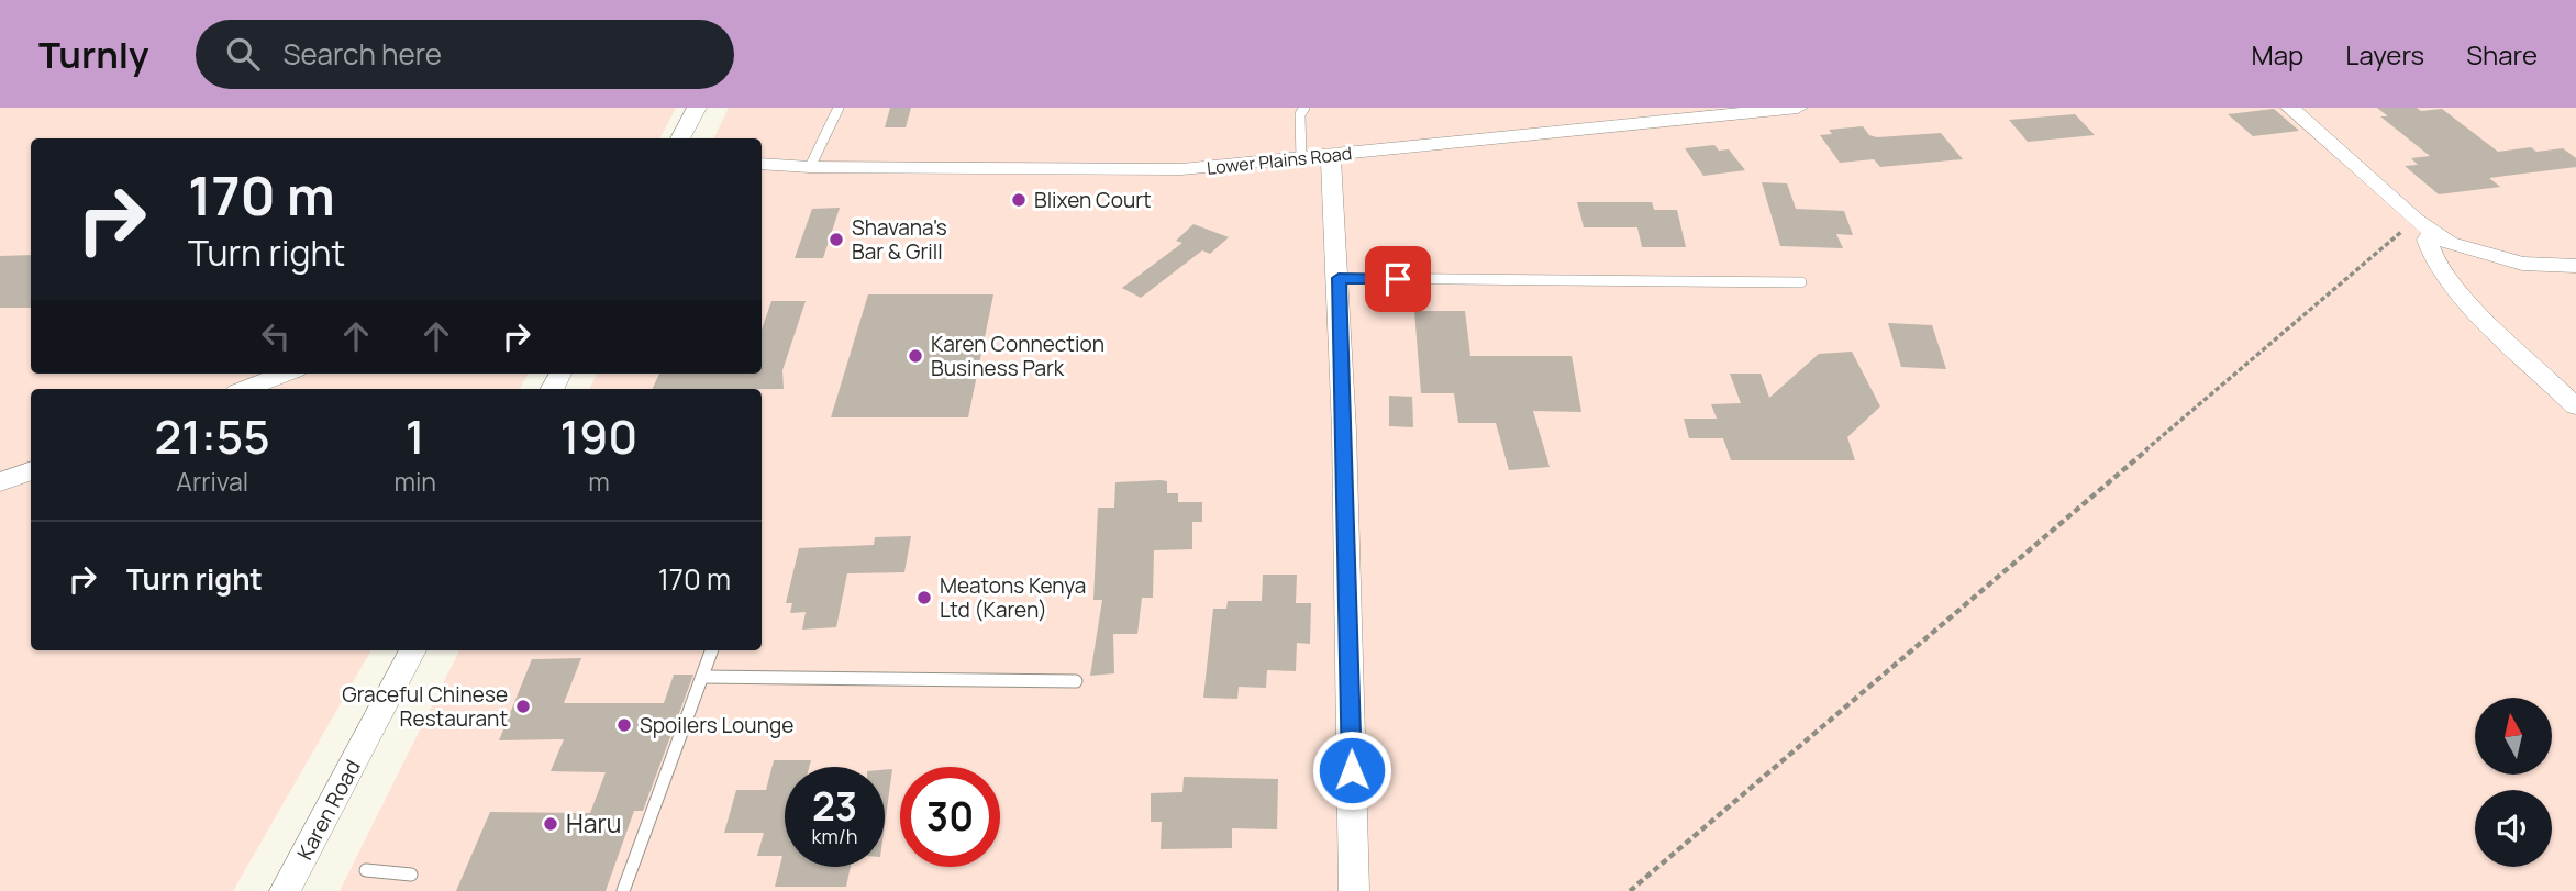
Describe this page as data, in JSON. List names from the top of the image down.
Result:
{
  "streets": {
    "street": ["Lower Plains Road", "Karen Road"]
  },
  "places": [
    "Blixen Court",
    "Shavana's Bar & Grill",
    "Karen Connection Business Park",
    "Meatons Kenya Ltd (Karen)",
    "Graceful Chinese Restaurant",
    "Spoilers Lounge",
    "Haru"
  ],
  "north": "top",
  "page": {
    "header": "Turnly",
    "search": "Search here",
    "nav": ["Map", "Layers", "Share"],
    "turn": ["170 m", "Turn right"],
    "eta": [
      "21:55",
      "Arrival",
      "1",
      "min",
      "190",
      "m"
    ],
    "list": [
      {
        "name": "Turn right",
        "value": "170 m"
      }
    ],
    "speed": "23 km/h",
    "limit": "30"
  }
}
